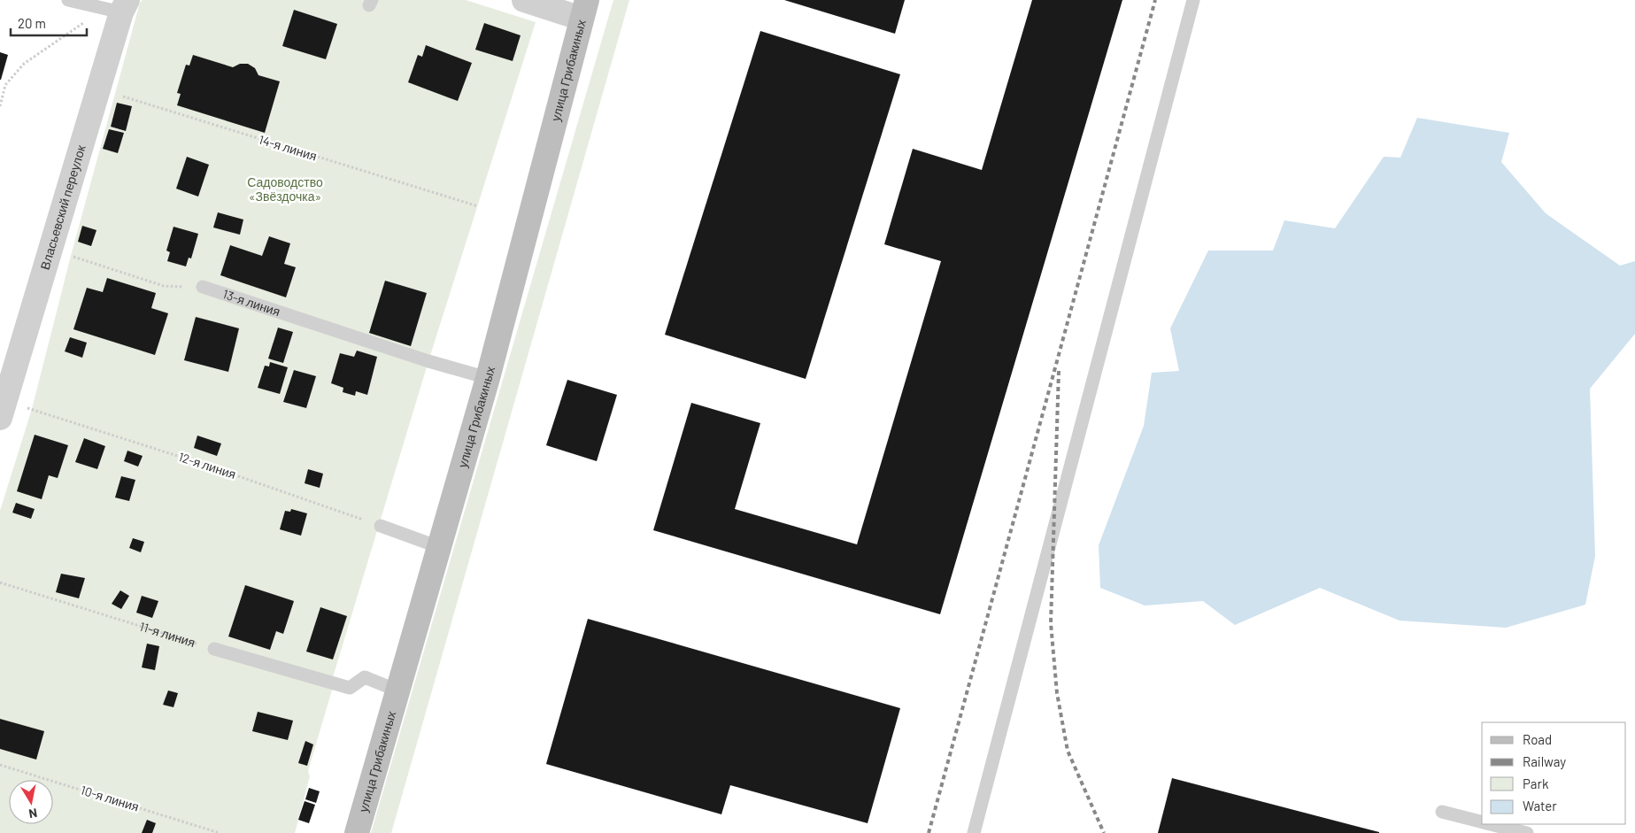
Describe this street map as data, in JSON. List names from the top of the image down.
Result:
{
  "streets": {
    "street": ["улица Грибакиных", "Власьевский переулок"],
    "lane": ["13-я линия"],
    "path": [
      "14-я линия",
      "12-я линия",
      "11-я линия",
      "10-я линия"
    ]
  },
  "crossings": [
    ["улица Грибакиных", "13-я линия"],
    ["14-я линия", "Власьевский переулок"]
  ],
  "parks": ["Садоводство «Звёздочка»"],
  "legend": [
    "Road",
    "Railway",
    "Park",
    "Water"
  ],
  "scale_bar": "20 m",
  "north": "bottom"
}
